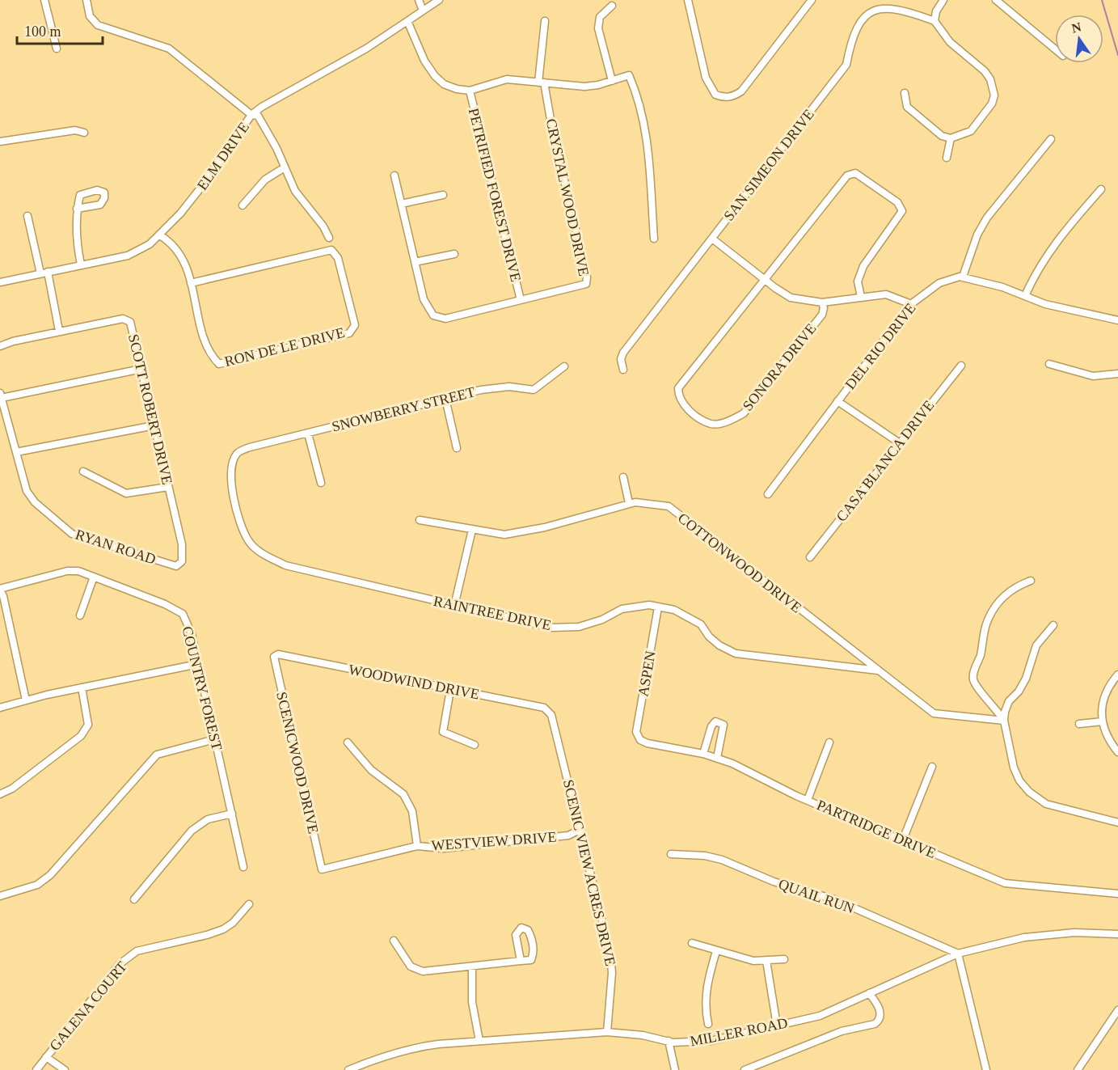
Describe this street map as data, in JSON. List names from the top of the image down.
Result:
{
  "streets": {
    "street": [
      "ELM DRIVE",
      "SAN SIMEON DRIVE",
      "PETRIFIED FOREST DRIVE",
      "CRYSTAL WOOD DRIVE",
      "DEL RIO DRIVE",
      "RON DE LE DRIVE",
      "SONORA DRIVE",
      "SCOTT ROBERT DRIVE",
      "SNOWBERRY STREET",
      "CASA BLANCA DRIVE",
      "RYAN ROAD",
      "COTTONWOOD DRIVE",
      "RAINTREE DRIVE",
      "ASPEN",
      "WOODWIND DRIVE",
      "COUNTRY FOREST",
      "SCENICWOOD DRIVE",
      "PARTRIDGE DRIVE",
      "WESTVIEW DRIVE",
      "SCENIC VIEW ACRES DRIVE",
      "QUAIL RUN",
      "GALENA COURT",
      "MILLER ROAD"
    ]
  },
  "crossings": [
    ["ELM DRIVE", "RON DE LE DRIVE"],
    ["PETRIFIED FOREST DRIVE", "CRYSTAL WOOD DRIVE"],
    ["SCOTT ROBERT DRIVE", "RYAN ROAD"],
    ["SNOWBERRY STREET", "RAINTREE DRIVE"],
    ["COTTONWOOD DRIVE", "RAINTREE DRIVE"],
    ["RAINTREE DRIVE", "ASPEN"],
    ["ASPEN", "PARTRIDGE DRIVE"],
    ["WOODWIND DRIVE", "SCENICWOOD DRIVE"],
    ["WOODWIND DRIVE", "SCENIC VIEW ACRES DRIVE"],
    ["SCENICWOOD DRIVE", "WESTVIEW DRIVE"],
    ["WESTVIEW DRIVE", "SCENIC VIEW ACRES DRIVE"],
    ["SCENIC VIEW ACRES DRIVE", "MILLER ROAD"],
    ["QUAIL RUN", "MILLER ROAD"]
  ],
  "scale_bar": "100 m",
  "north": "top"
}
